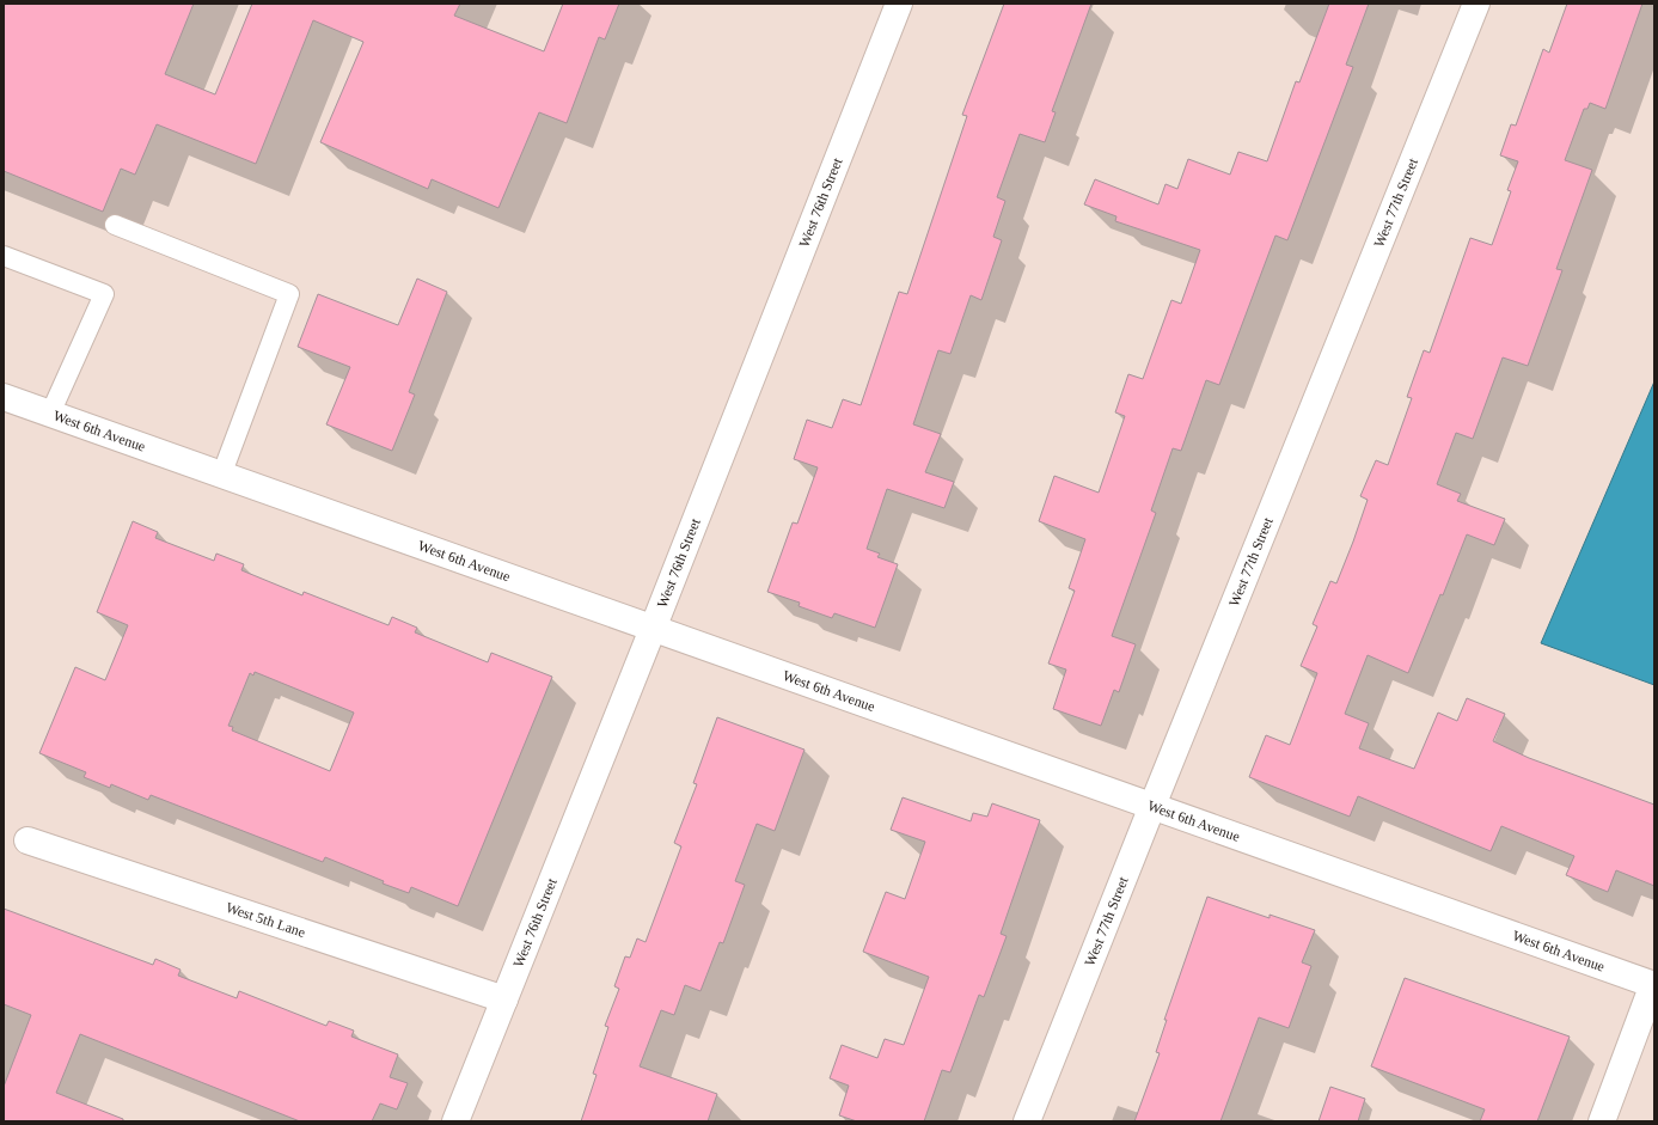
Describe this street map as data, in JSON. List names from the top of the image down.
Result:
{
  "streets": {
    "street": [
      "West 76th Street",
      "West 77th Street",
      "West 6th Avenue",
      "West 5th Lane"
    ]
  },
  "crossings": [
    ["West 76th Street", "West 6th Avenue"],
    ["West 76th Street", "West 5th Lane"],
    ["West 77th Street", "West 6th Avenue"]
  ]
}
